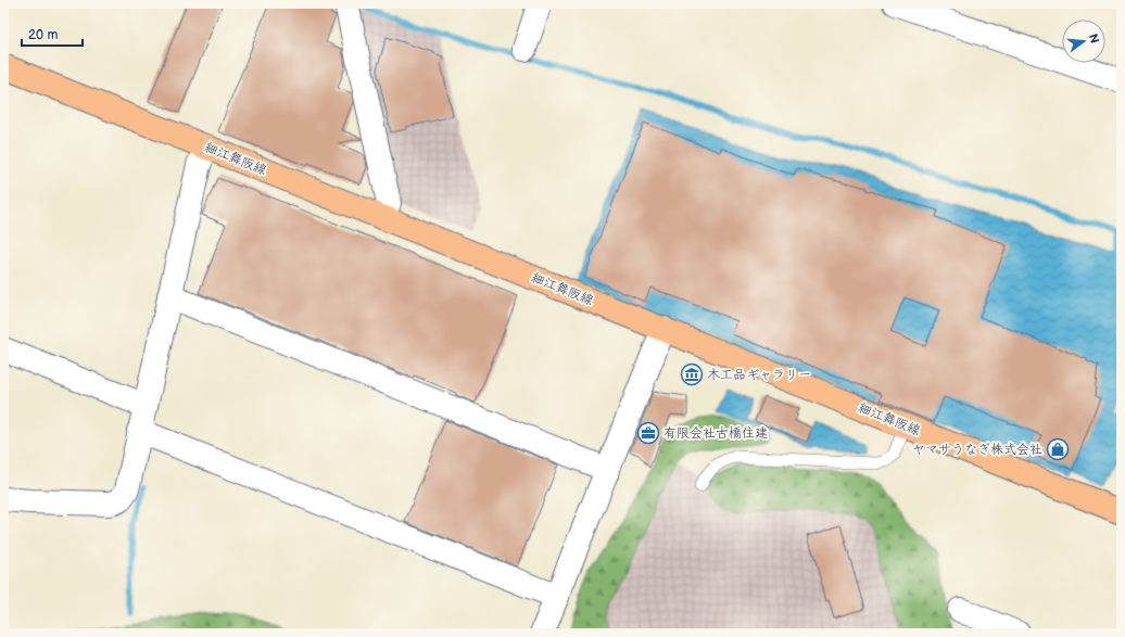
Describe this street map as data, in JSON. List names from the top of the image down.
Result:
{
  "streets": {
    "main road": ["細江舞阪線"]
  },
  "places": {
    "museum": ["木工品ギャラリー"],
    "office": ["有限会社古橋住建"],
    "shop": ["ヤマサうなぎ株式会社"]
  },
  "scale_bar": "20 m",
  "north": "right"
}
